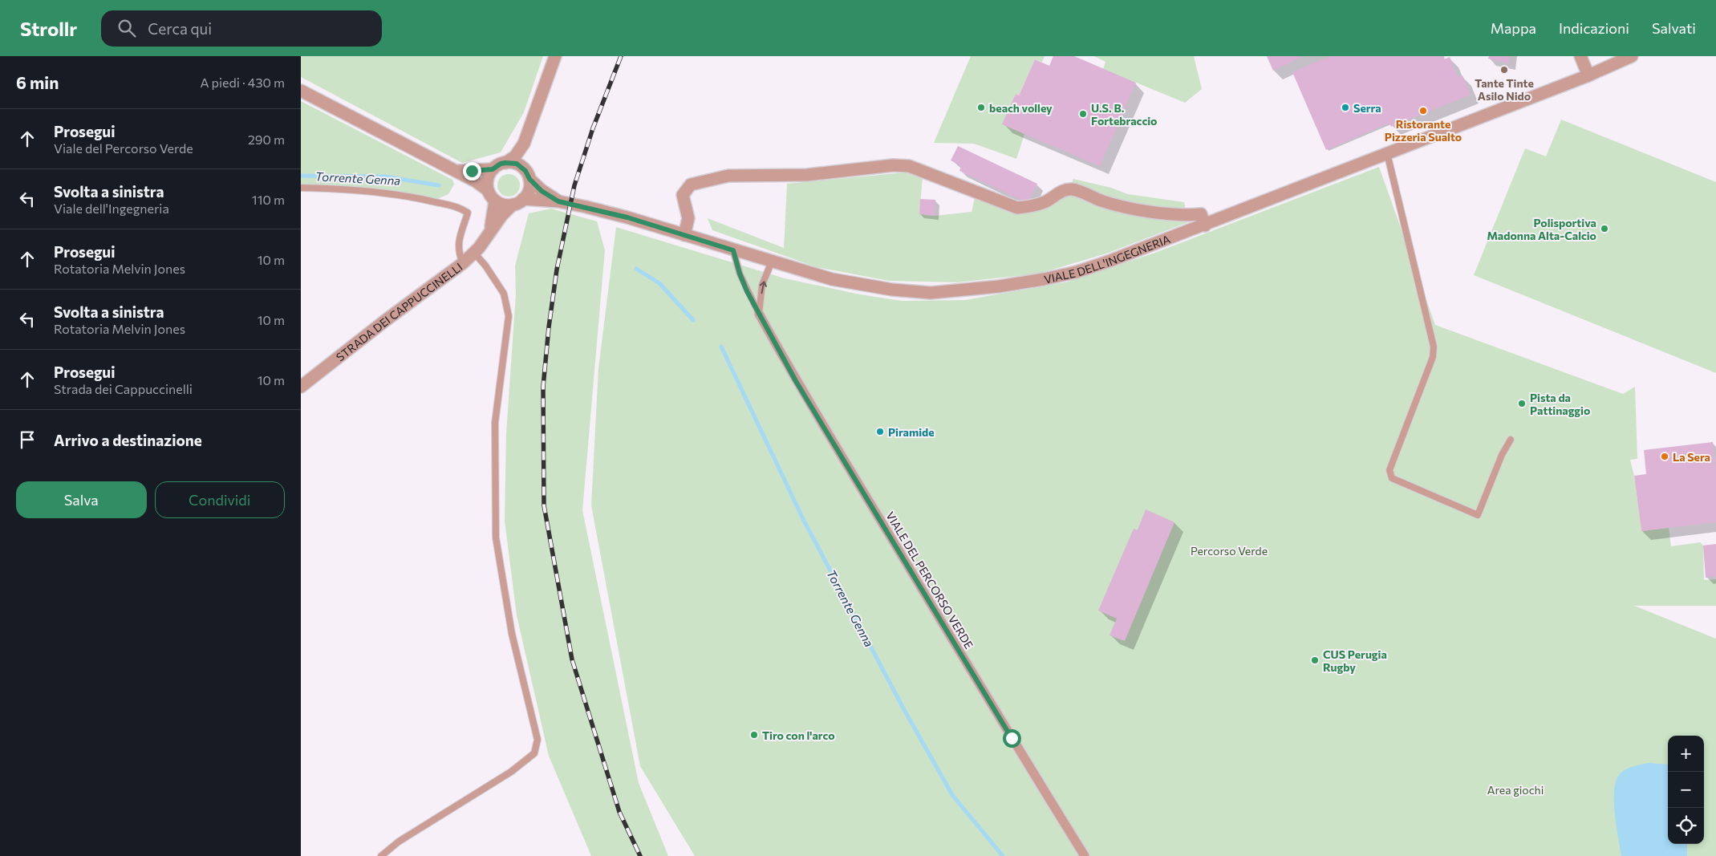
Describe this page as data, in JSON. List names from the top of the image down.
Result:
{
  "streets": {
    "street": ["VIALE DELL'INGEGNERIA", "STRADA DEI CAPPUCCINELLI", "VIALE DEL PERCORSO VERDE"]
  },
  "crossings": [
    ["VIALE DELL'INGEGNERIA", "STRADA DEI CAPPUCCINELLI"],
    ["VIALE DELL'INGEGNERIA", "VIALE DEL PERCORSO VERDE"]
  ],
  "water": ["Torrente Genna"],
  "parks": ["Percorso Verde", "Area giochi"],
  "places": [
    "Tante Tinte Asilo Nido",
    "beach volley",
    "Serra",
    "Ristorante Pizzeria Sualto",
    "U.S. B. Fortebraccio",
    "Polisportiva Madonna Alta-Calcio",
    "Pista da Pattinaggio",
    "Piramide",
    "La Sera",
    "CUS Perugia Rugby",
    "Tiro con l'arco"
  ],
  "page": {
    "header": "Strollr",
    "search": "Cerca qui",
    "nav": ["Mappa", "Indicazioni", "Salvati"],
    "heading": ["6 min", "A piedi · 430 m"],
    "list": [
      ["Prosegui", "Viale del Percorso Verde", "290 m"],
      ["Svolta a sinistra", "Viale dell'Ingegneria", "110 m"],
      ["Prosegui", "Rotatoria Melvin Jones", "10 m"],
      ["Svolta a sinistra", "Rotatoria Melvin Jones", "10 m"],
      ["Prosegui", "Strada dei Cappuccinelli", "10 m"],
      "Arrivo a destinazione"
    ],
    "buttons": ["Salva", "Condividi"],
    "map_buttons": ["+", "−"]
  }
}
